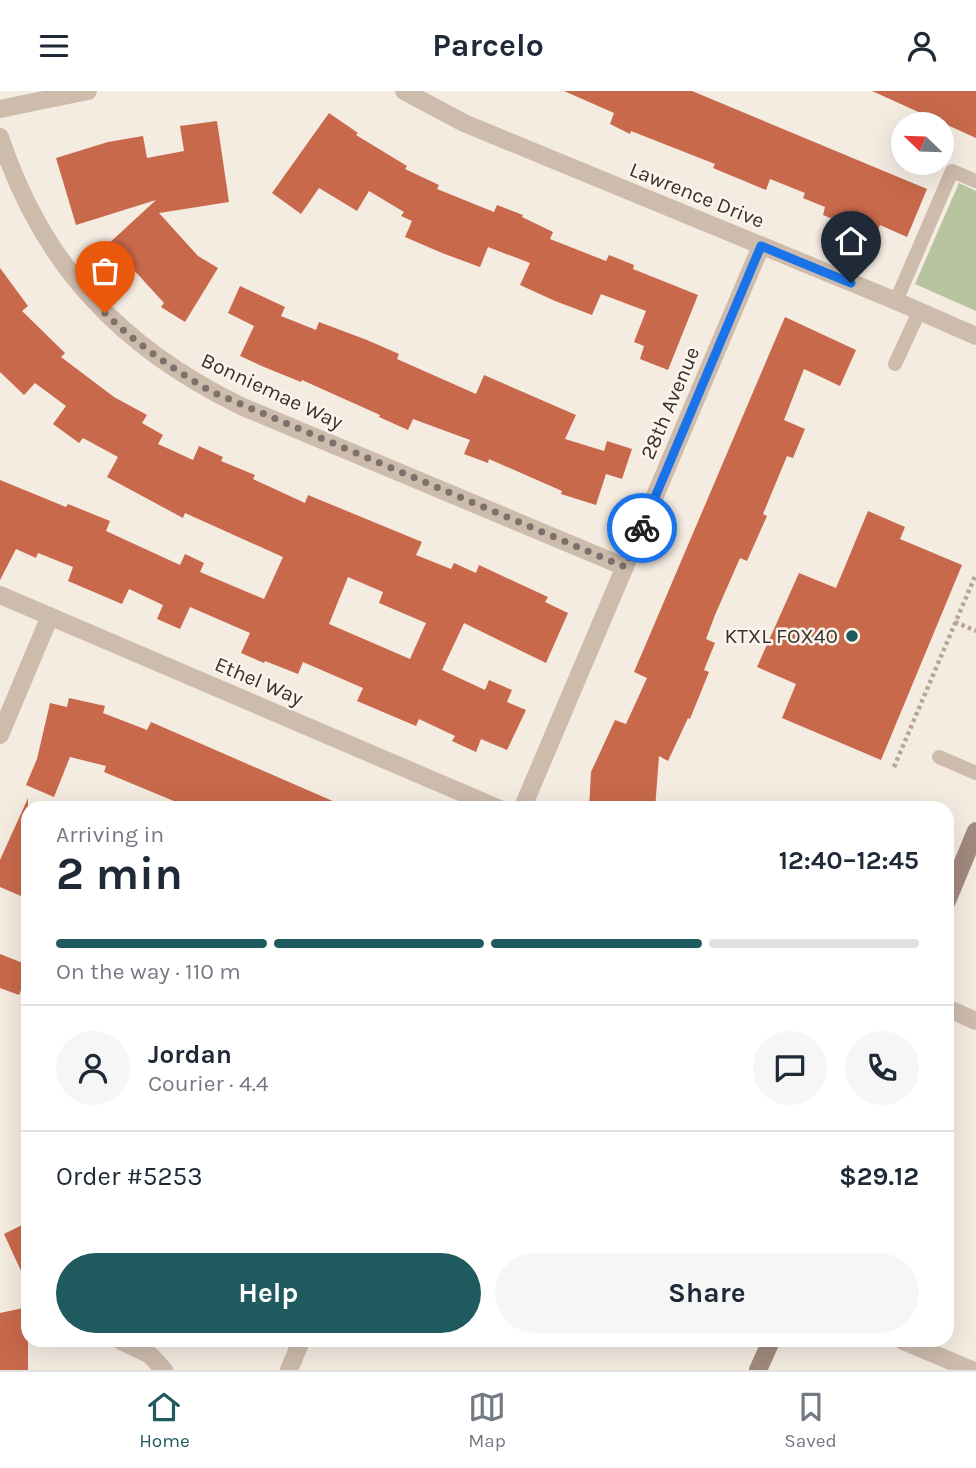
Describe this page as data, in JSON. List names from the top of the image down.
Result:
{
  "streets": {
    "street": [
      "Lawrence Drive",
      "Bonniemae Way",
      "28th Avenue",
      "Ethel Way"
    ]
  },
  "crossings": [
    ["Lawrence Drive", "28th Avenue"],
    ["Bonniemae Way", "28th Avenue"]
  ],
  "places": ["KTXL FOX40"],
  "north": "top left",
  "page": {
    "header": "Parcelo",
    "heading": ["2 min", "Arriving in", "12:40–12:45"],
    "panel": [
      "Jordan",
      "Courier · 4.4",
      "Order #5253",
      "$29.12"
    ],
    "bar": "On the way · 110 m",
    "buttons": ["Help", "Share"],
    "tabs": ["Home", "Map", "Saved"]
  }
}
